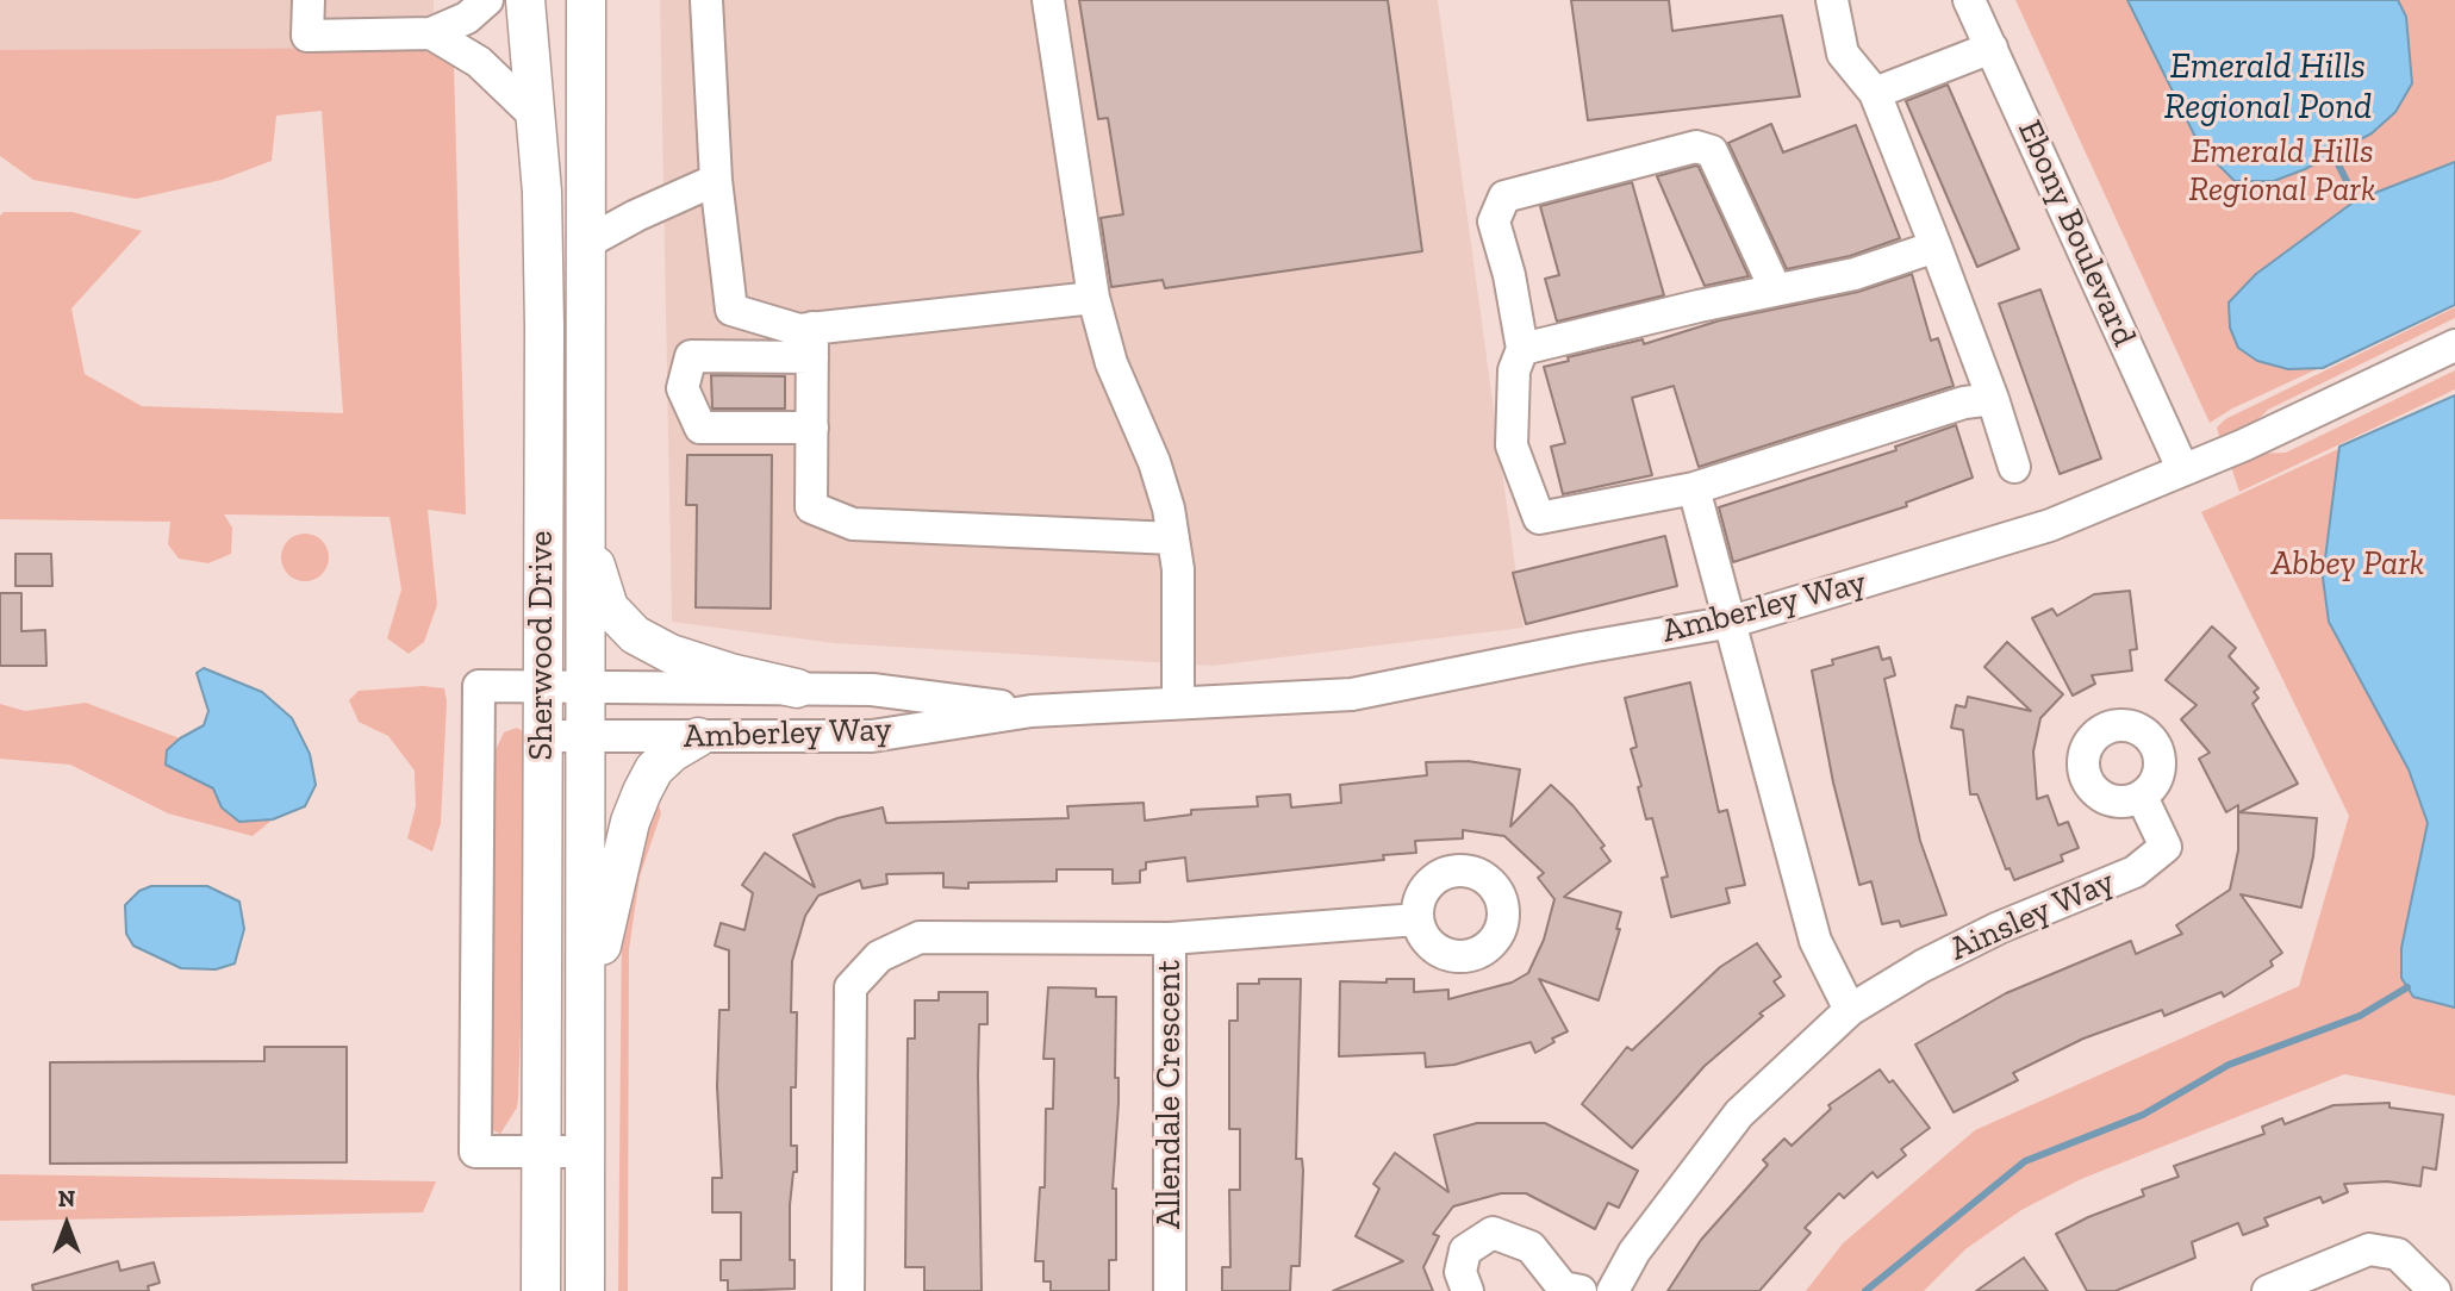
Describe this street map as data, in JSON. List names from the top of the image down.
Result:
{
  "streets": {
    "main road": ["Sherwood Drive"],
    "street": [
      "Ebony Boulevard",
      "Amberley Way",
      "Ainsley Way",
      "Allendale Crescent"
    ]
  },
  "crossings": [
    ["Ebony Boulevard", "Amberley Way"],
    ["Amberley Way", "Sherwood Drive"]
  ],
  "water": ["Emerald Hills Regional Pond"],
  "parks": ["Emerald Hills Regional Park", "Abbey Park"],
  "north": "top"
}
